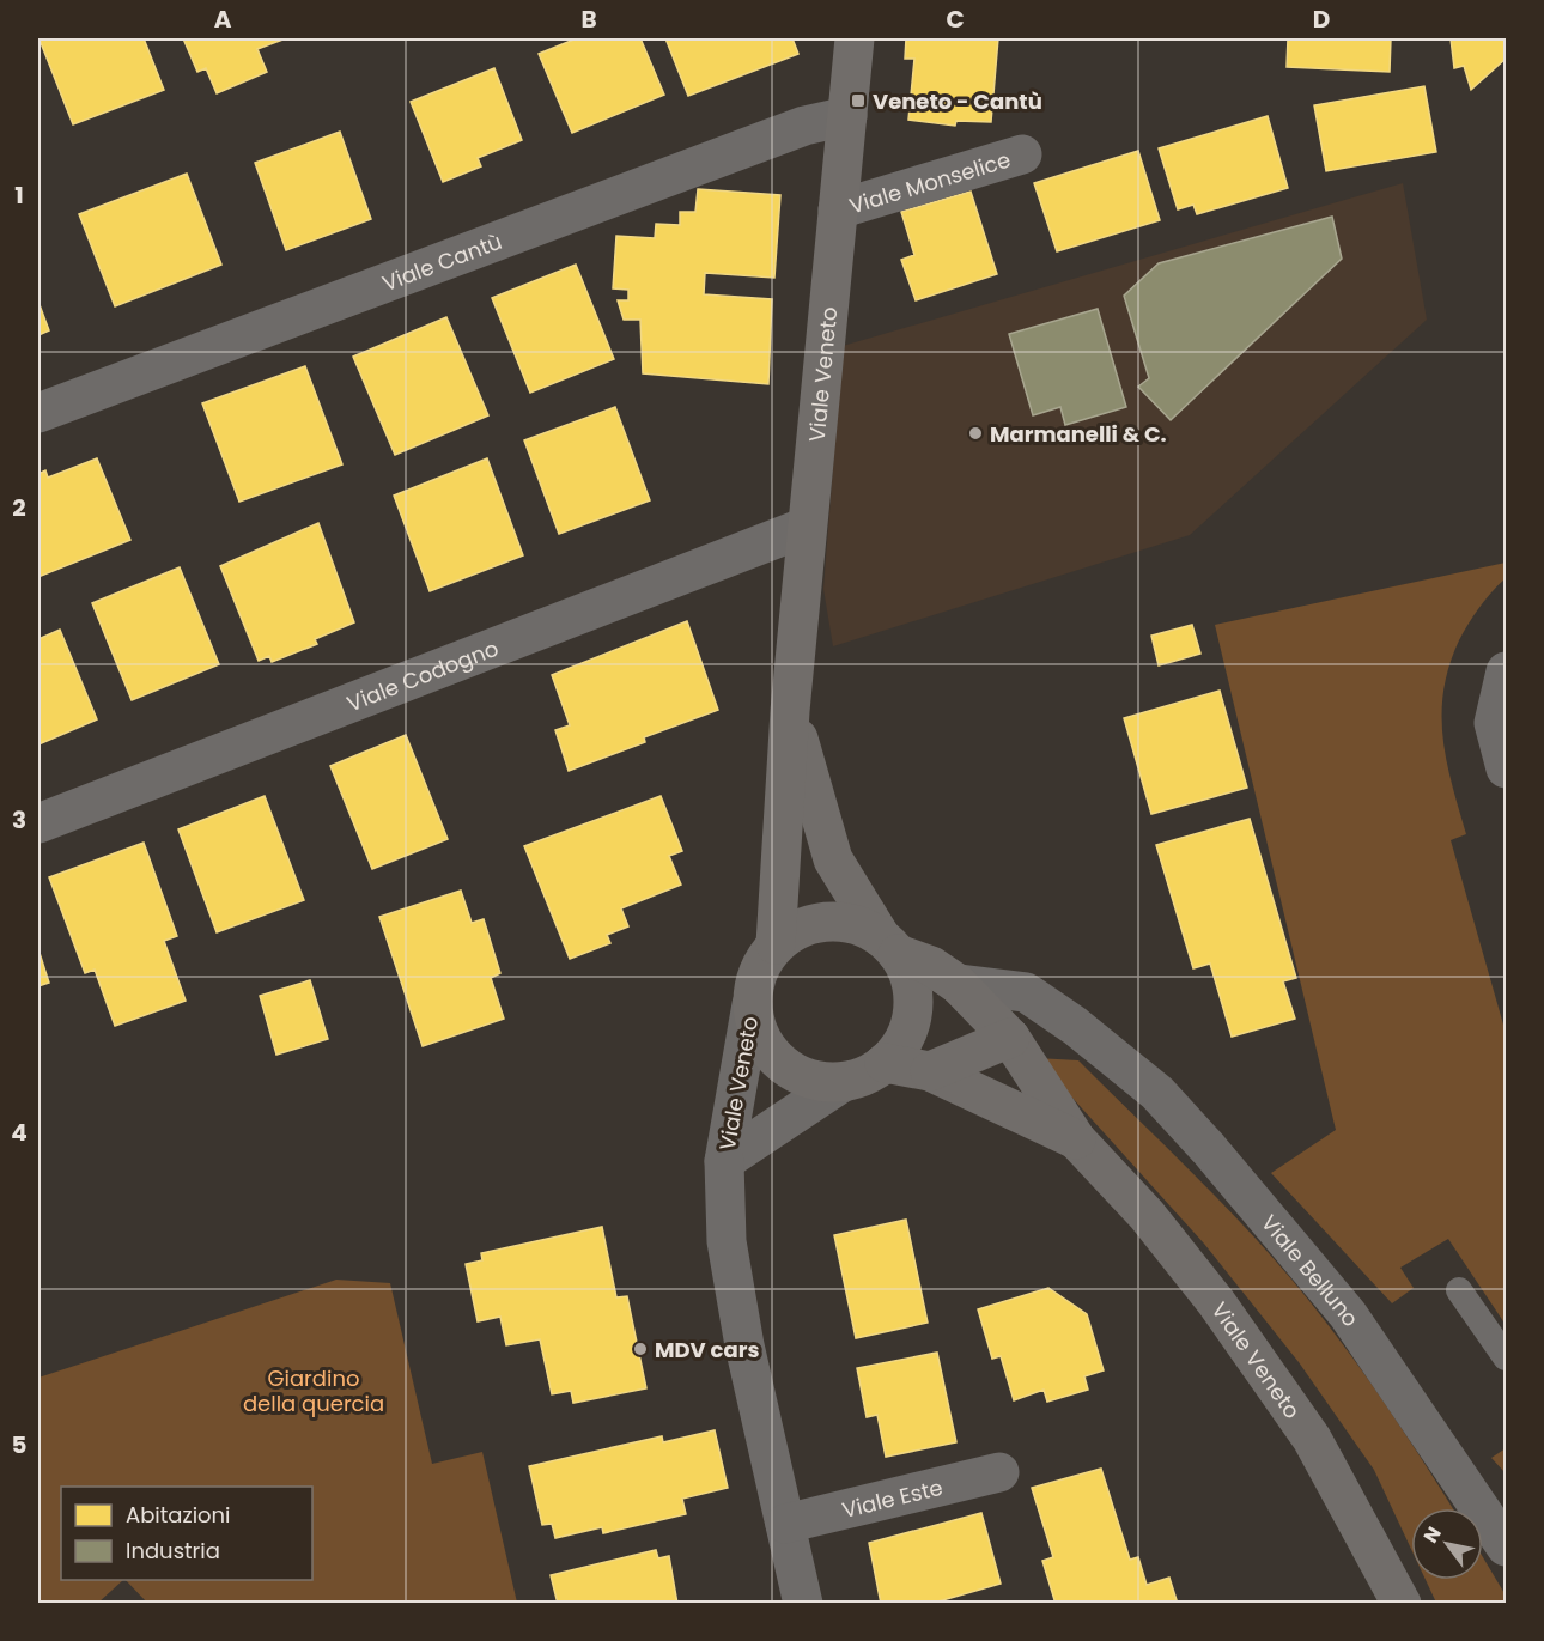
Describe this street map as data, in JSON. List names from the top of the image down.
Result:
{
  "streets": {
    "main road": ["Viale Veneto"],
    "street": [
      "Viale Monselice",
      "Viale Cantù",
      "Viale Codogno",
      "Viale Belluno",
      "Viale Este"
    ]
  },
  "crossings": [
    ["Viale Monselice", "Viale Veneto"],
    ["Viale Cantù", "Viale Veneto"],
    ["Viale Veneto", "Viale Codogno"],
    ["Viale Veneto", "Viale Belluno"],
    ["Viale Veneto", "Viale Este"]
  ],
  "parks": ["Giardino della quercia"],
  "places": {
    "transit": ["Veneto - Cantù"],
    "other": ["Marmanelli & C.", "MDV cars"]
  },
  "legend": ["Abitazioni", "Industria"],
  "north": "top left",
  "grid": {
    "columns": [
      "A",
      "B",
      "C",
      "D"
    ],
    "rows": [
      "1",
      "2",
      "3",
      "4",
      "5"
    ]
  }
}
